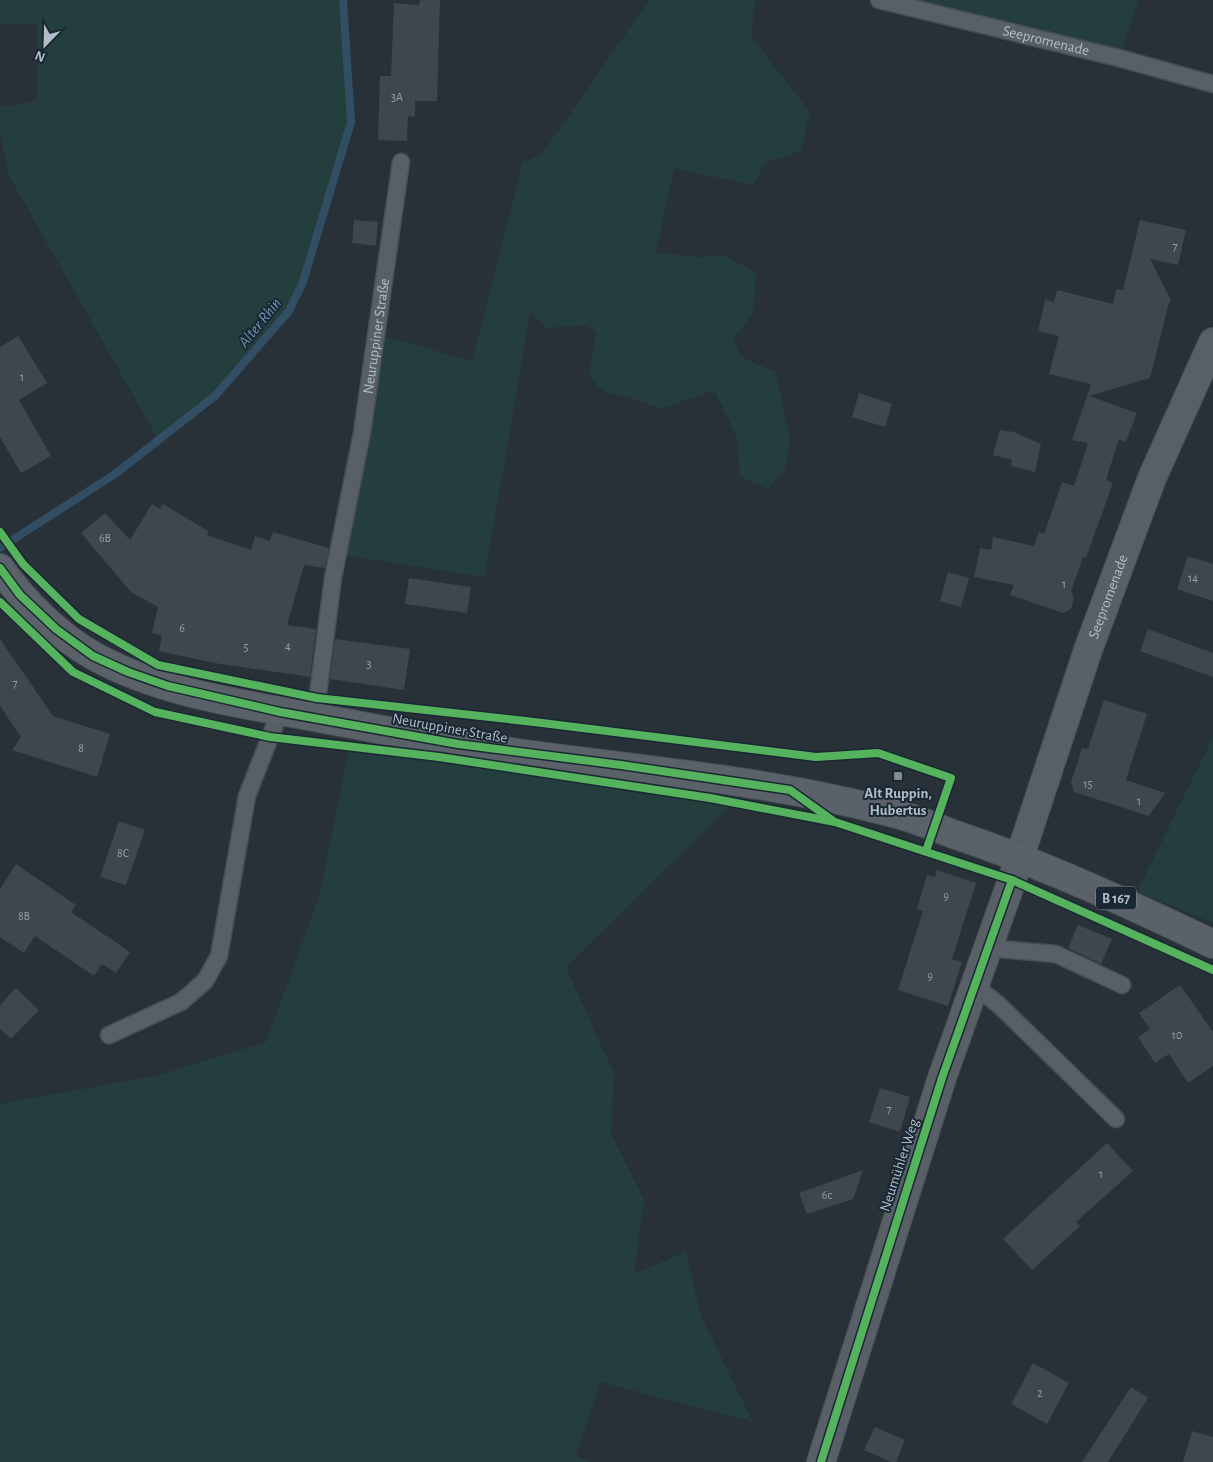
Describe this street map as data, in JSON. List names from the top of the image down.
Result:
{
  "streets": {
    "main road": ["Neuruppiner Straße", "B 167"],
    "street": ["Seepromenade", "Neumühler Weg"]
  },
  "crossings": [
    ["Seepromenade", "Neuruppiner Straße"],
    ["Seepromenade", "B 167"],
    ["Seepromenade", "Neumühler Weg"],
    ["Neuruppiner Straße", "B 167"],
    ["Neuruppiner Straße", "Neumühler Weg"],
    ["B 167", "Neumühler Weg"]
  ],
  "water": ["Alter Rhin"],
  "places": {
    "transit": ["Alt Ruppin, Hubertus"]
  },
  "house_numbers": [
    "3A",
    "7",
    "1",
    "6B",
    "14",
    "1",
    "6",
    "4",
    "5",
    "3",
    "7",
    "8",
    "15",
    "1",
    "8C",
    "9",
    "8B",
    "9",
    "10",
    "7",
    "1",
    "6c",
    "2"
  ],
  "north": "bottom left"
}
